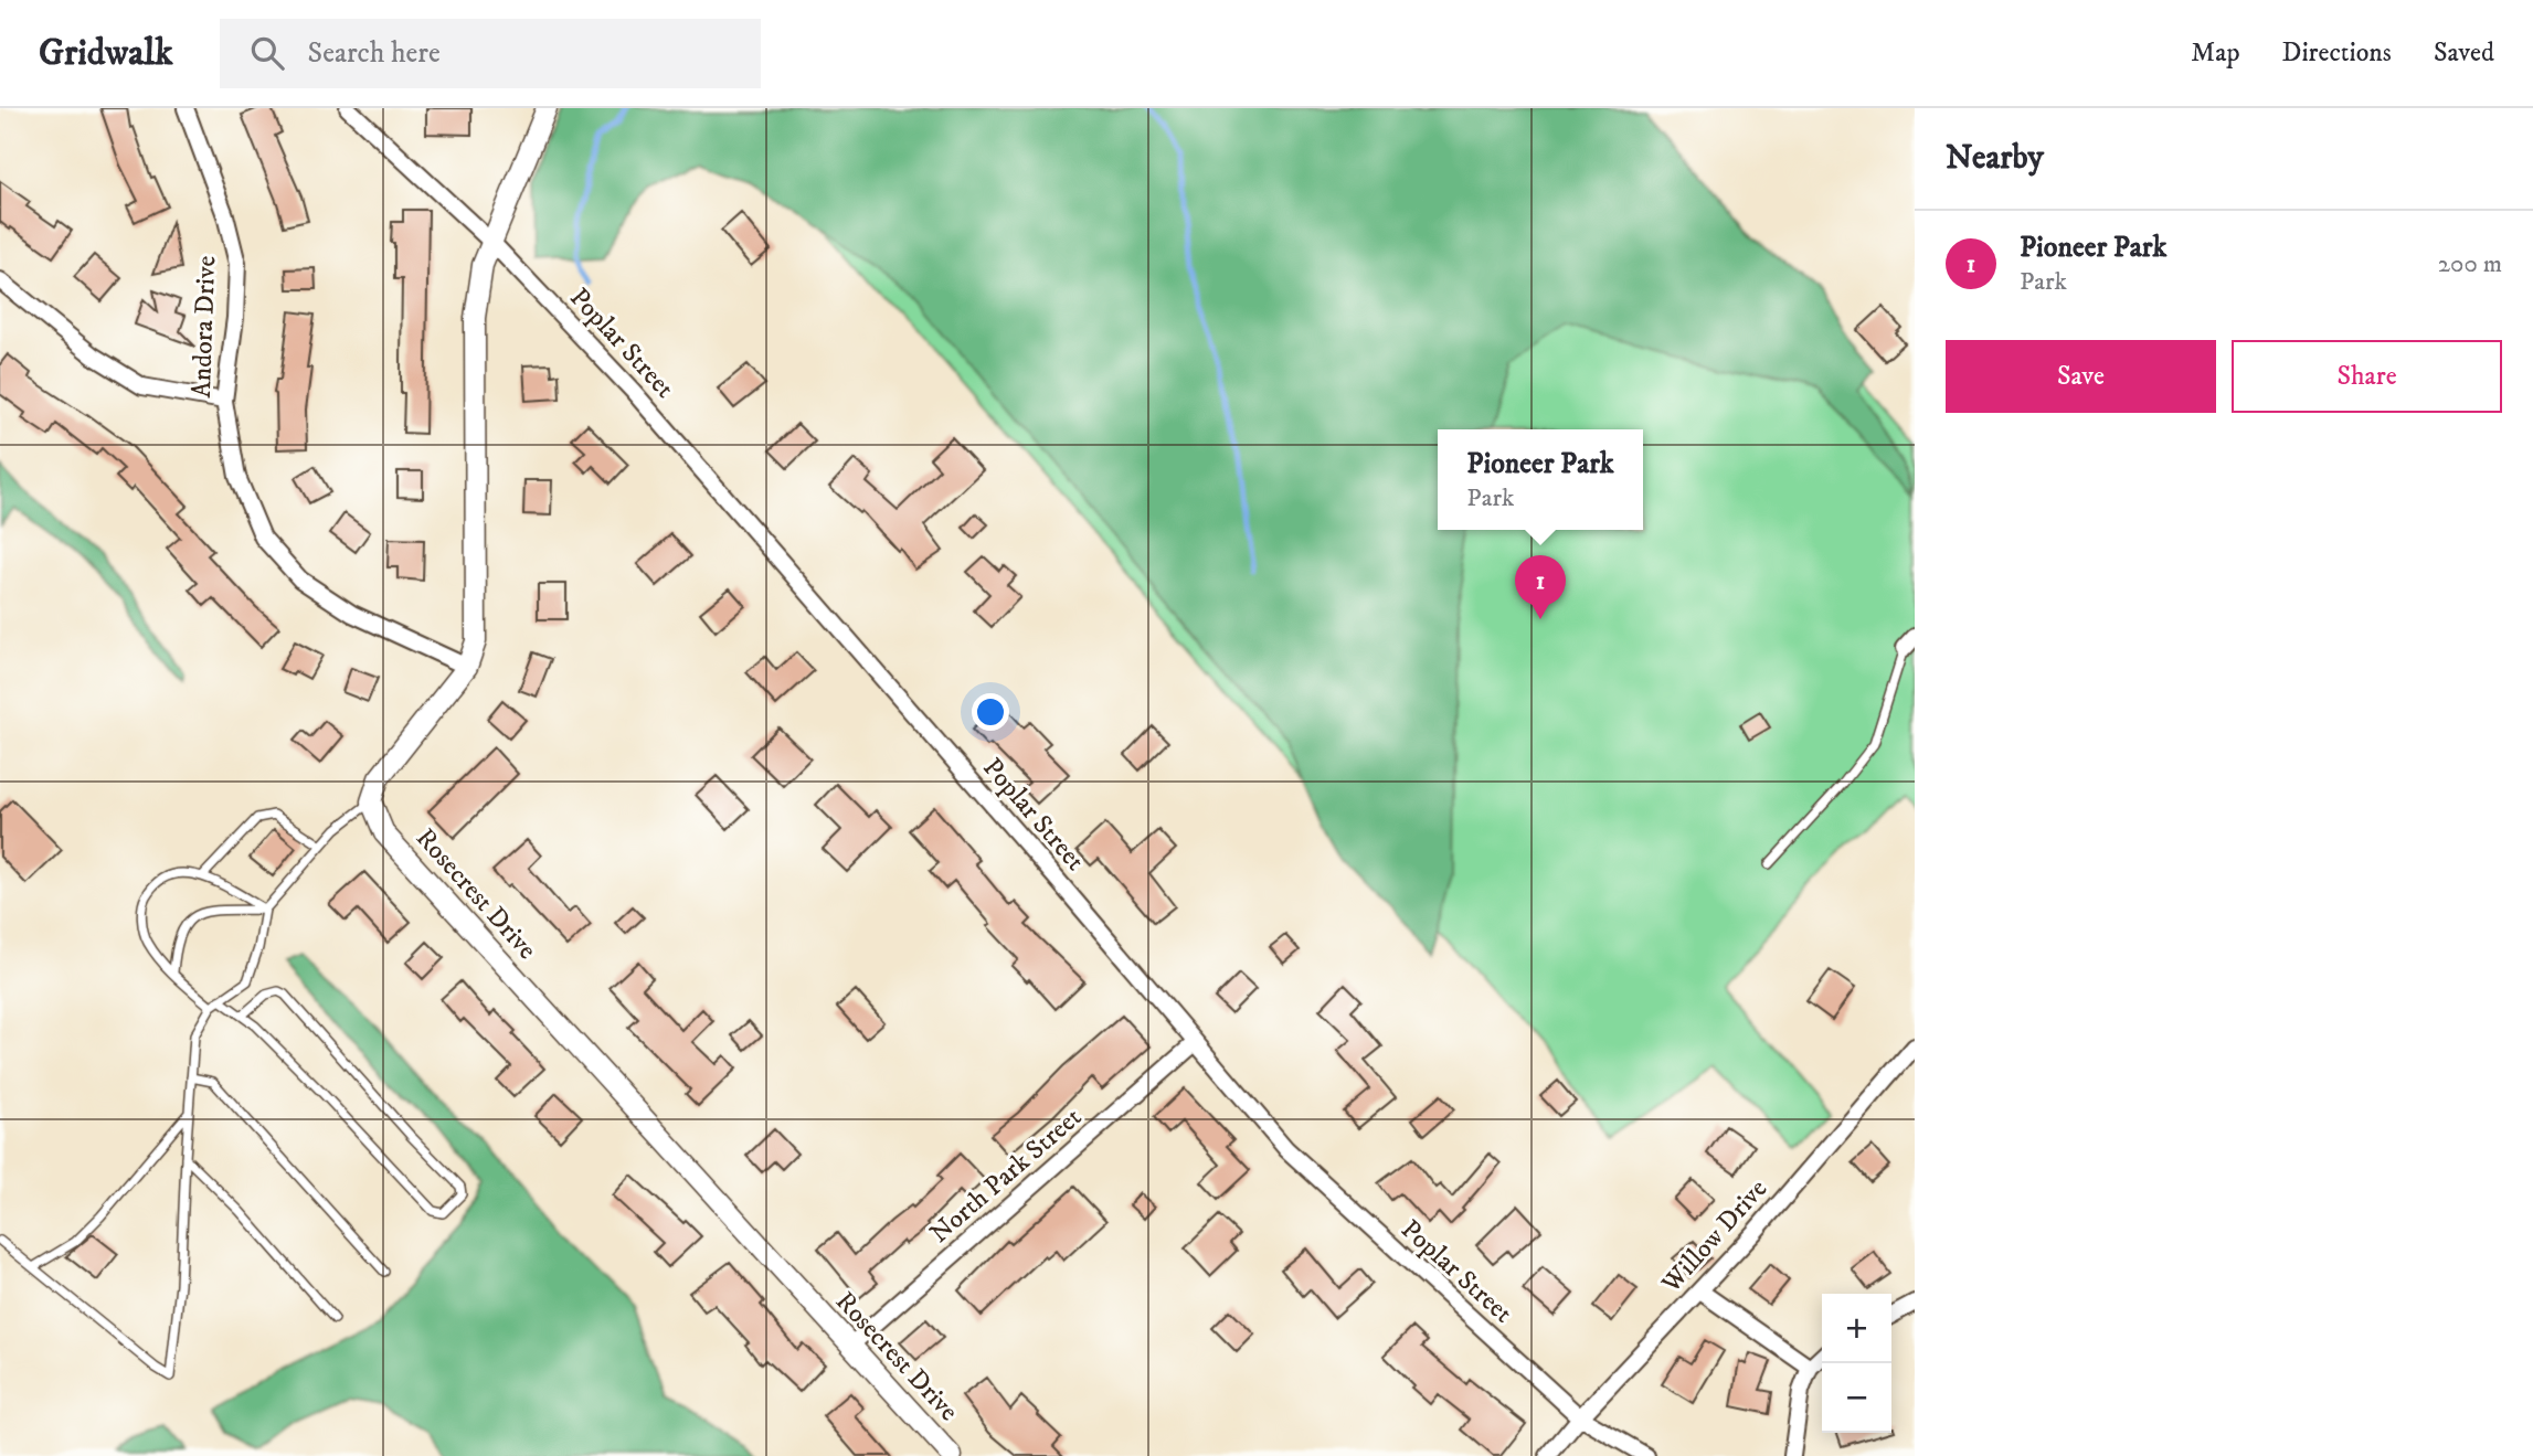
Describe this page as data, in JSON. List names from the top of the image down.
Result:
{
  "streets": {
    "street": [
      "Andora Drive",
      "Poplar Street",
      "Rosecrest Drive",
      "North Park Street",
      "Willow Drive"
    ]
  },
  "crossings": [
    ["Poplar Street", "North Park Street"],
    ["Poplar Street", "Willow Drive"],
    ["Rosecrest Drive", "North Park Street"]
  ],
  "page": {
    "header": "Gridwalk",
    "search": "Search here",
    "nav": ["Map", "Directions", "Saved"],
    "heading": "Nearby",
    "list": [
      {
        "mark": "1",
        "name": "Pioneer Park",
        "note": "Park",
        "value": "200 m"
      }
    ],
    "buttons": ["Save", "Share"],
    "popup": ["Pioneer Park", "Park"],
    "pins": "1",
    "map_buttons": ["+", "−"]
  }
}
